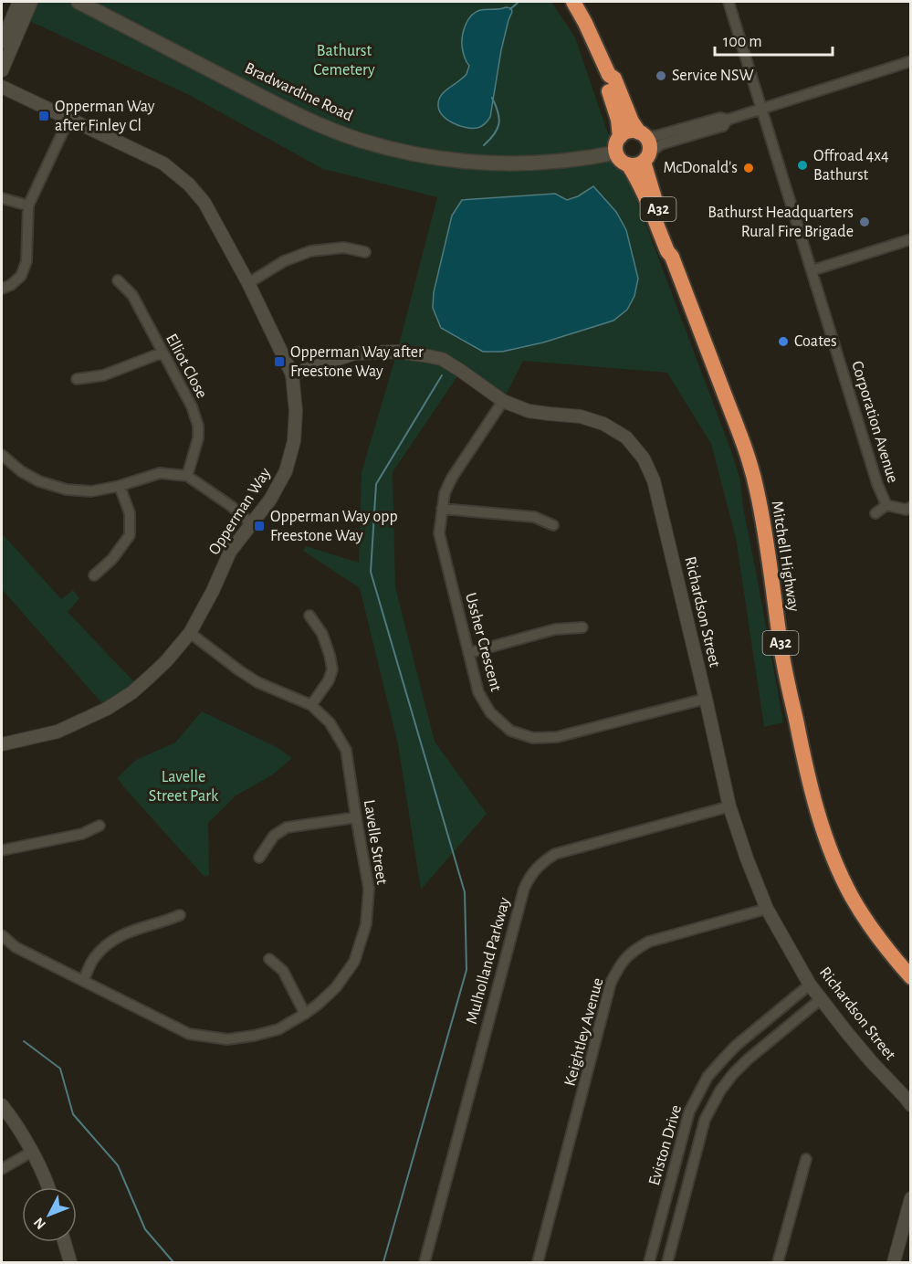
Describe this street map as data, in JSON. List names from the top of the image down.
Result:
{
  "streets": {
    "highway": ["A32", "Mitchell Highway"],
    "main road": ["Bradwardine Road"],
    "street": [
      "Elliot Close",
      "Corporation Avenue",
      "Opperman Way",
      "Richardson Street",
      "Ussher Crescent",
      "Lavelle Street",
      "Mulholland Parkway",
      "Keightley Avenue",
      "Eviston Drive"
    ]
  },
  "crossings": [
    ["Bradwardine Road", "A32"],
    ["Bradwardine Road", "Mitchell Highway"],
    ["A32", "Mitchell Highway"],
    ["Opperman Way", "Richardson Street"],
    ["Opperman Way", "Lavelle Street"],
    ["Richardson Street", "Ussher Crescent"],
    ["Richardson Street", "Mulholland Parkway"],
    ["Richardson Street", "Keightley Avenue"],
    ["Richardson Street", "Eviston Drive"]
  ],
  "parks": ["Bathurst Cemetery", "Lavelle Street Park"],
  "places": {
    "other": [
      "Service NSW",
      "Offroad 4x4 Bathurst",
      "McDonald's",
      "Bathurst Headquarters Rural Fire Brigade",
      "Coates"
    ],
    "transit": ["Opperman Way after Finley Cl", "Opperman Way after Freestone Way", "Opperman Way opp Freestone Way"]
  },
  "scale_bar": "100 m",
  "north": "bottom left"
}
